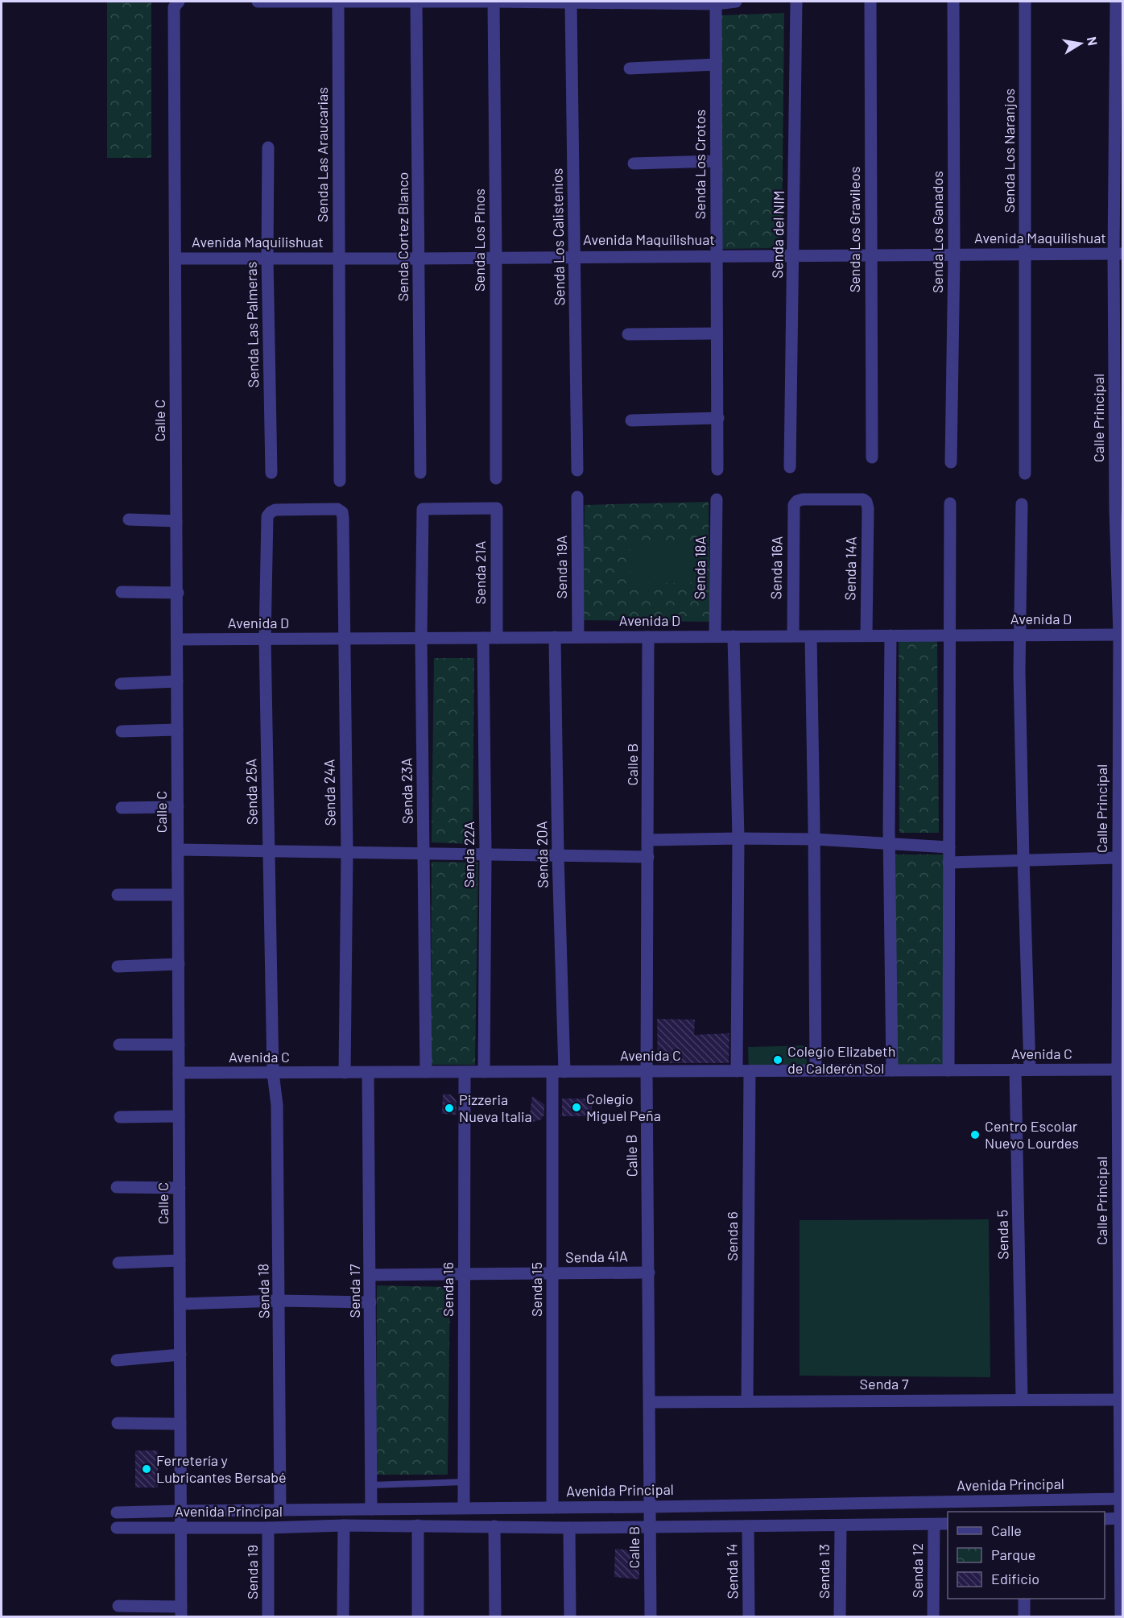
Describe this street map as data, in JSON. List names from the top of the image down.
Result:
{
  "streets": {
    "street": [
      "Senda Los Naranjos",
      "Senda Las Araucarias",
      "Senda Los Crotos",
      "Senda Los Gravileos",
      "Senda Los Ganados",
      "Senda del NIM",
      "Senda Cortez Blanco",
      "Senda Los Calistenios",
      "Avenida Maquilishuat",
      "Senda Los Pinos",
      "Senda Las Palmeras",
      "Calle Principal",
      "Calle C",
      "Senda 19A",
      "Senda 18A",
      "Senda 16A",
      "Senda 14A",
      "Senda 21A",
      "Avenida D",
      "Calle B",
      "Senda 23A",
      "Senda 25A",
      "Senda 24A",
      "Senda 22A",
      "Senda 20A",
      "Avenida C",
      "Senda 5",
      "Senda 6",
      "Senda 41A",
      "Senda 16",
      "Senda 15",
      "Senda 18",
      "Senda 17",
      "Senda 7",
      "Avenida Principal",
      "Senda 12",
      "Senda 14",
      "Senda 13",
      "Senda 19"
    ]
  },
  "crossings": [
    ["Senda Los Naranjos", "Avenida Maquilishuat"],
    ["Senda Las Araucarias", "Avenida Maquilishuat"],
    ["Senda Los Crotos", "Avenida Maquilishuat"],
    ["Senda Los Gravileos", "Avenida Maquilishuat"],
    ["Senda Los Ganados", "Avenida Maquilishuat"],
    ["Senda del NIM", "Avenida Maquilishuat"],
    ["Senda Cortez Blanco", "Avenida Maquilishuat"],
    ["Senda Los Calistenios", "Avenida Maquilishuat"],
    ["Avenida Maquilishuat", "Senda Los Pinos"],
    ["Avenida Maquilishuat", "Senda Las Palmeras"],
    ["Avenida Maquilishuat", "Calle Principal"],
    ["Avenida Maquilishuat", "Calle C"],
    ["Calle Principal", "Avenida D"],
    ["Calle Principal", "Avenida C"],
    ["Calle Principal", "Senda 7"],
    ["Calle Principal", "Avenida Principal"],
    ["Calle C", "Avenida D"],
    ["Calle C", "Avenida C"],
    ["Calle C", "Avenida Principal"],
    ["Senda 19A", "Avenida D"],
    ["Senda 18A", "Avenida D"],
    ["Senda 16A", "Senda 14A"],
    ["Senda 16A", "Avenida D"],
    ["Senda 14A", "Avenida D"],
    ["Senda 21A", "Avenida D"],
    ["Senda 21A", "Senda 23A"],
    ["Avenida D", "Calle B"],
    ["Avenida D", "Senda 23A"],
    ["Avenida D", "Senda 25A"],
    ["Avenida D", "Senda 24A"],
    ["Avenida D", "Senda 22A"],
    ["Avenida D", "Senda 20A"],
    ["Avenida D", "Senda 6"],
    ["Calle B", "Avenida C"],
    ["Calle B", "Senda 41A"],
    ["Calle B", "Senda 7"],
    ["Calle B", "Avenida Principal"],
    ["Senda 23A", "Avenida C"],
    ["Senda 25A", "Senda 24A"],
    ["Senda 25A", "Avenida C"],
    ["Senda 25A", "Senda 18"],
    ["Senda 24A", "Avenida C"],
    ["Senda 22A", "Avenida C"],
    ["Senda 20A", "Avenida C"],
    ["Senda 20A", "Senda 15"],
    ["Avenida C", "Senda 5"],
    ["Avenida C", "Senda 6"],
    ["Avenida C", "Senda 16"],
    ["Avenida C", "Senda 15"],
    ["Avenida C", "Senda 18"],
    ["Avenida C", "Senda 17"],
    ["Senda 5", "Senda 7"],
    ["Senda 6", "Senda 7"],
    ["Senda 41A", "Senda 16"],
    ["Senda 41A", "Senda 15"],
    ["Senda 41A", "Senda 17"],
    ["Senda 16", "Avenida Principal"],
    ["Senda 15", "Avenida Principal"],
    ["Senda 18", "Avenida Principal"],
    ["Senda 17", "Avenida Principal"],
    ["Avenida Principal", "Senda 12"],
    ["Avenida Principal", "Senda 14"],
    ["Avenida Principal", "Senda 13"],
    ["Avenida Principal", "Senda 19"]
  ],
  "places": [
    "Colegio Elizabeth de Calderón Sol",
    "Colegio Miguel Peña",
    "Pizzeria Nueva Italia",
    "Centro Escolar Nuevo Lourdes",
    "Ferretería y Lubricantes Bersabé"
  ],
  "legend": ["Calle", "Parque", "Edificio"],
  "north": "right"
}
